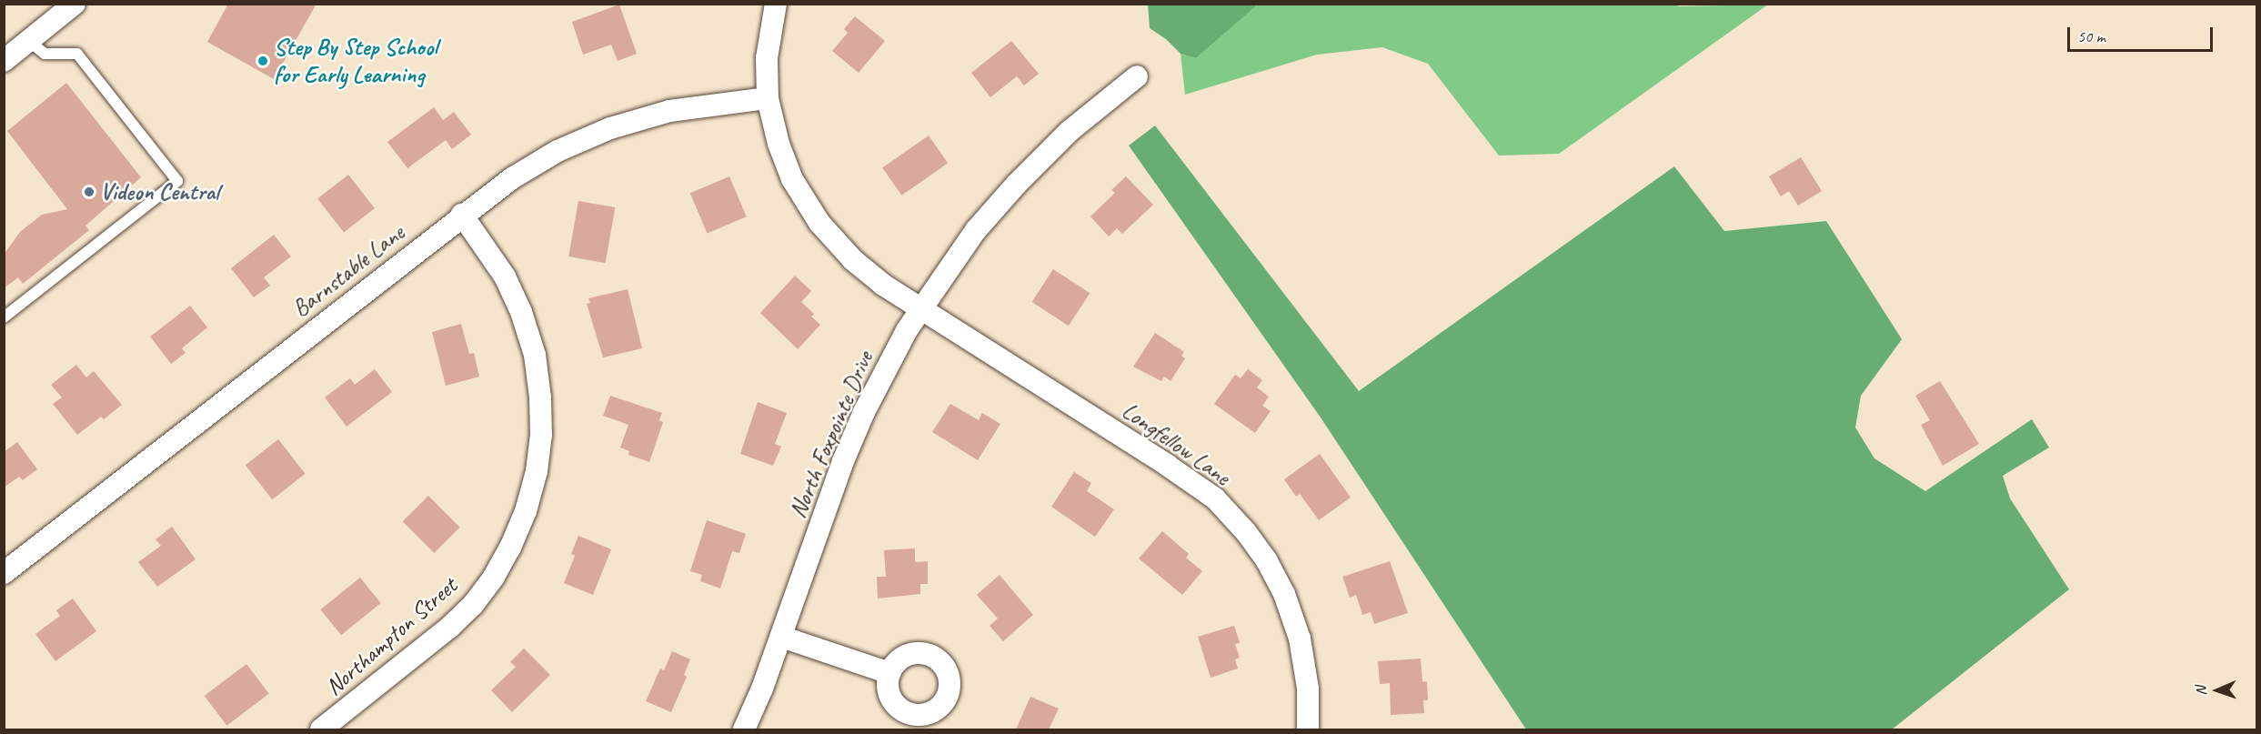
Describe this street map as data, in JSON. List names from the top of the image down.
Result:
{
  "streets": {
    "street": [
      "Barnstable Lane",
      "North Foxpointe Drive",
      "Longfellow Lane",
      "Northampton Street"
    ]
  },
  "crossings": [
    ["Barnstable Lane", "Longfellow Lane"],
    ["Barnstable Lane", "Northampton Street"],
    ["North Foxpointe Drive", "Longfellow Lane"]
  ],
  "places": ["Step By Step School for Early Learning", "Videon Central"],
  "scale_bar": "50 m",
  "north": "left"
}
